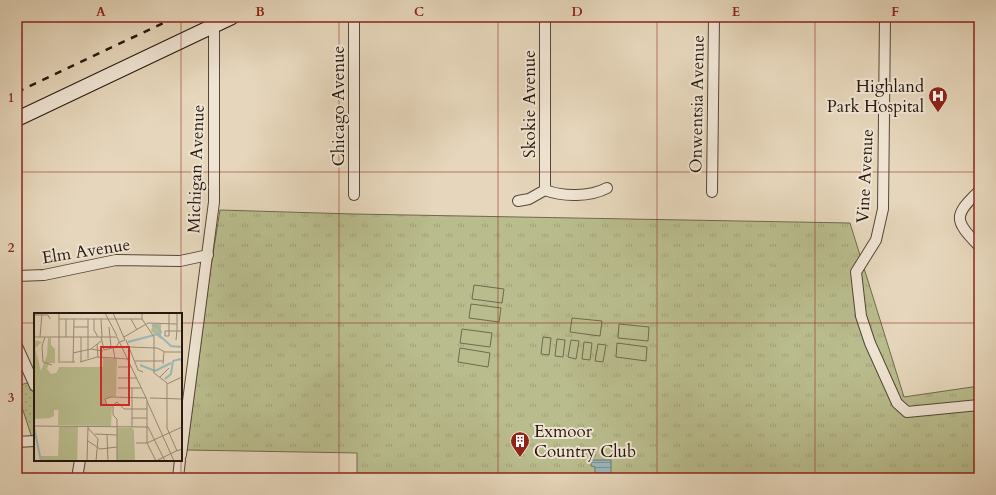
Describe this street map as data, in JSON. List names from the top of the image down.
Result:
{
  "streets": {
    "street": [
      "Skokie Avenue",
      "Onwentsia Avenue",
      "Chicago Avenue",
      "Michigan Avenue",
      "Vine Avenue",
      "Elm Avenue"
    ]
  },
  "crossings": [
    ["Michigan Avenue", "Elm Avenue"]
  ],
  "places": {
    "hospital": ["Highland Park Hospital"],
    "building": ["Exmoor Country Club"]
  },
  "grid": {
    "columns": [
      "A",
      "B",
      "C",
      "D",
      "E",
      "F"
    ],
    "rows": ["1", "2", "3"]
  }
}
